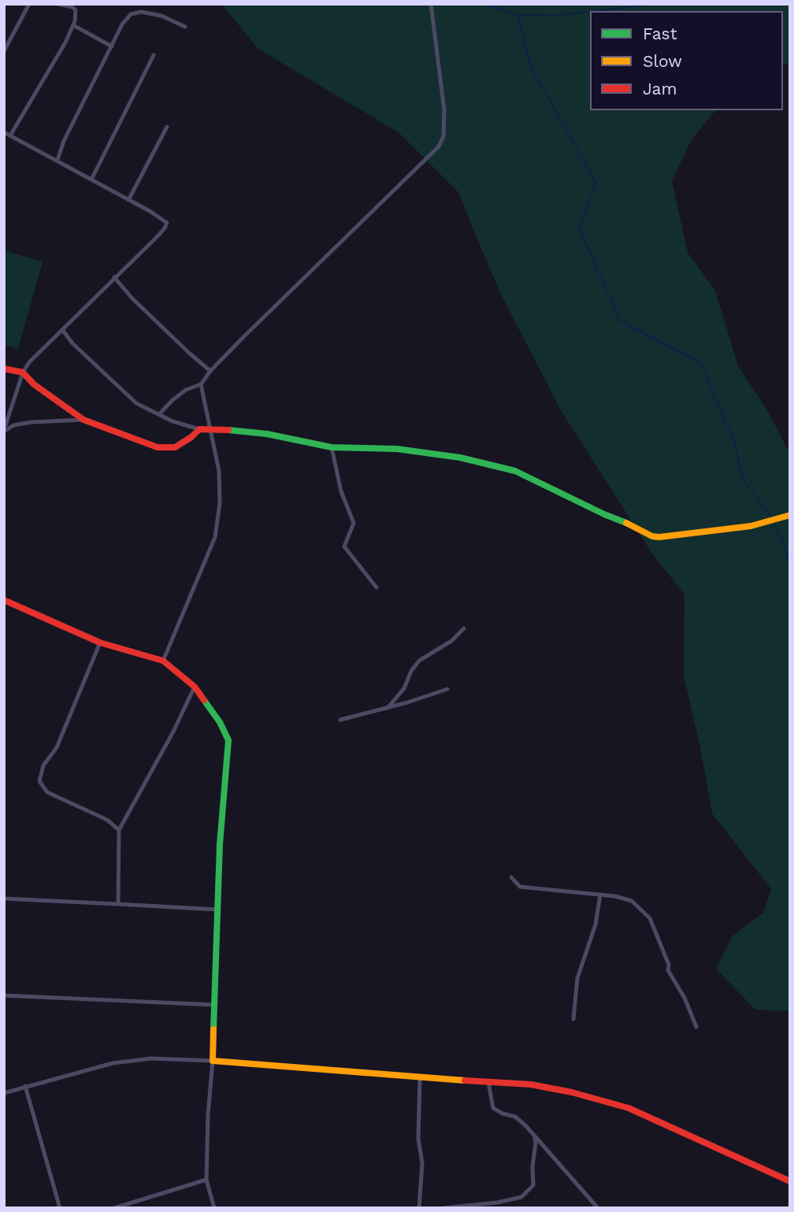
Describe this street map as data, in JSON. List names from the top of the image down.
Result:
{
  "legend": ["Fast", "Slow", "Jam"]
}
